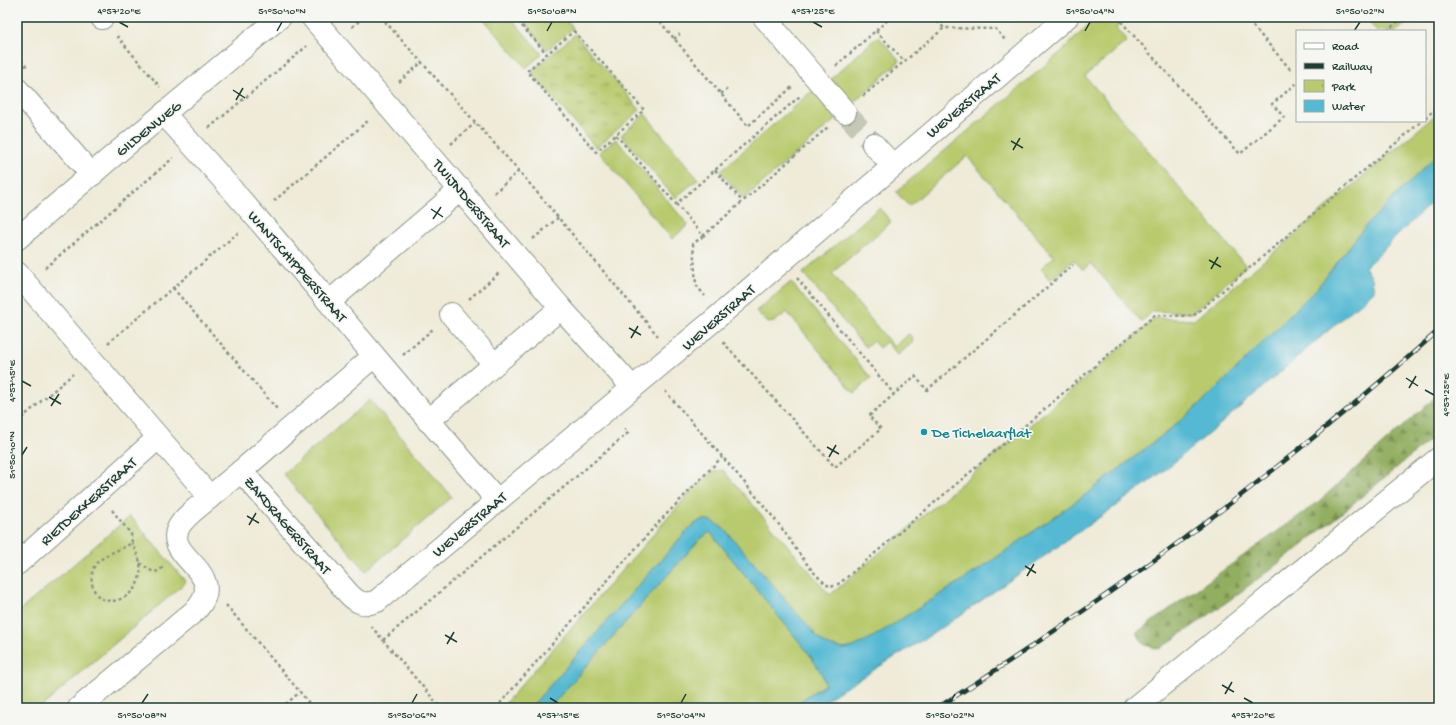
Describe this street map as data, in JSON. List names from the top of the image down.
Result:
{
  "streets": {
    "street": [
      "WEVERSTRAAT",
      "GILDENWEG",
      "TWIJNDERSTRAAT",
      "WANTSCHIPPERSTRAAT",
      "RIETDEKKERSTRAAT",
      "ZAKDRAGERSTRAAT"
    ]
  },
  "crossings": [
    ["WEVERSTRAAT", "TWIJNDERSTRAAT"],
    ["WEVERSTRAAT", "WANTSCHIPPERSTRAAT"],
    ["WEVERSTRAAT", "ZAKDRAGERSTRAAT"],
    ["GILDENWEG", "WANTSCHIPPERSTRAAT"]
  ],
  "places": ["De Tichelaarflat"],
  "legend": [
    "Road",
    "Railway",
    "Park",
    "Water"
  ],
  "coordinates": [
    "4°57'20\"E",
    "51°50'10\"N",
    "51°50'08\"N",
    "4°57'25\"E",
    "51°50'04\"N",
    "51°50'02\"N",
    "4°57'15\"E",
    "51°50'06\"N"
  ]
}
